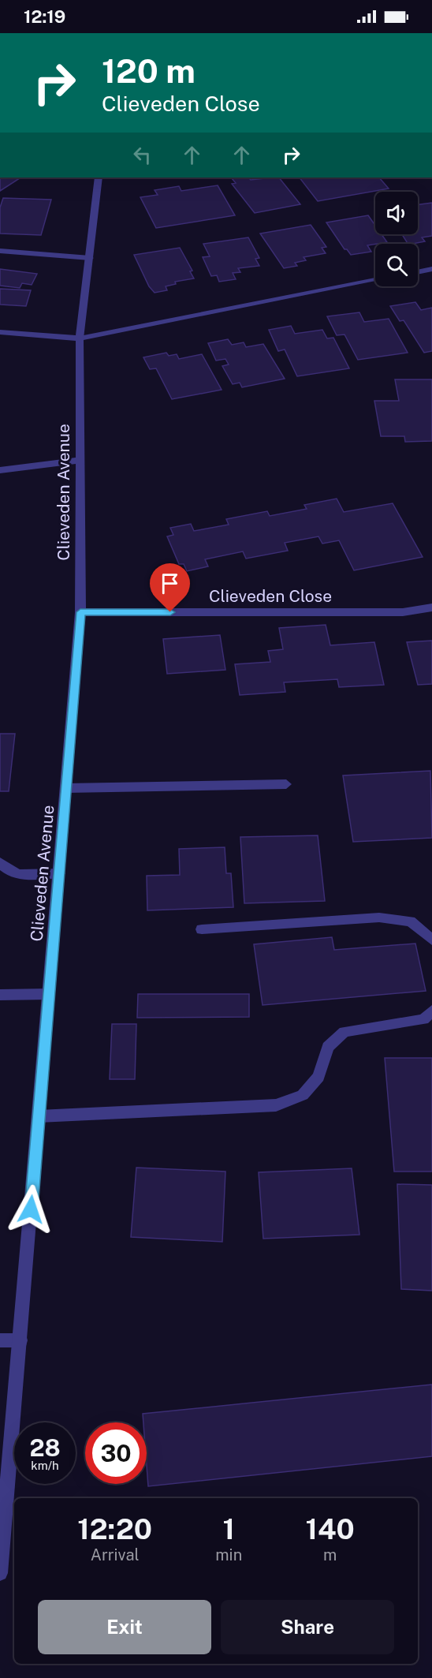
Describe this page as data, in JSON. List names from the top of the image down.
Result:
{
  "streets": {
    "street": ["Clieveden Avenue", "Clieveden Close"]
  },
  "crossings": [
    ["Clieveden Avenue", "Clieveden Close"]
  ],
  "page": {
    "status": "12:19",
    "turn": ["120 m", "Clieveden Close"],
    "speed": "28 km/h",
    "limit": "30",
    "eta": [
      "12:20",
      "Arrival",
      "1",
      "min",
      "140",
      "m"
    ],
    "buttons": ["Exit", "Share"]
  }
}
